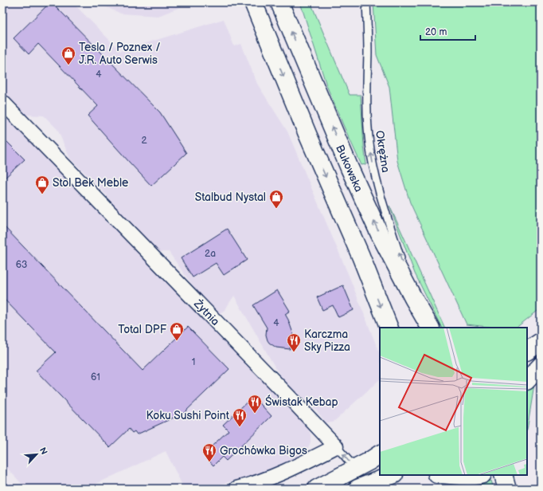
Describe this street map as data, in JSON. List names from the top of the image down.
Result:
{
  "streets": {
    "main road": ["Bukowska"],
    "street": ["Żytnia"],
    "lane": ["Okrężna"]
  },
  "crossings": [
    ["Okrężna", "Bukowska"]
  ],
  "one_way": ["Okrężna"],
  "places": {
    "shop": [
      "Tesla / Poznex / J.R. Auto Serwis",
      "Stol Bek Meble",
      "Stalbud Nystal",
      "Total DPF"
    ],
    "restaurant": [
      "Karczma Sky Pizza",
      "Świstak Kebap",
      "Koku Sushi Point",
      "Grochówka Bigos"
    ]
  },
  "house_numbers": [
    "4",
    "2",
    "2a",
    "63",
    "4",
    "1",
    "61"
  ],
  "scale_bar": "20 m",
  "north": "top right"
}
